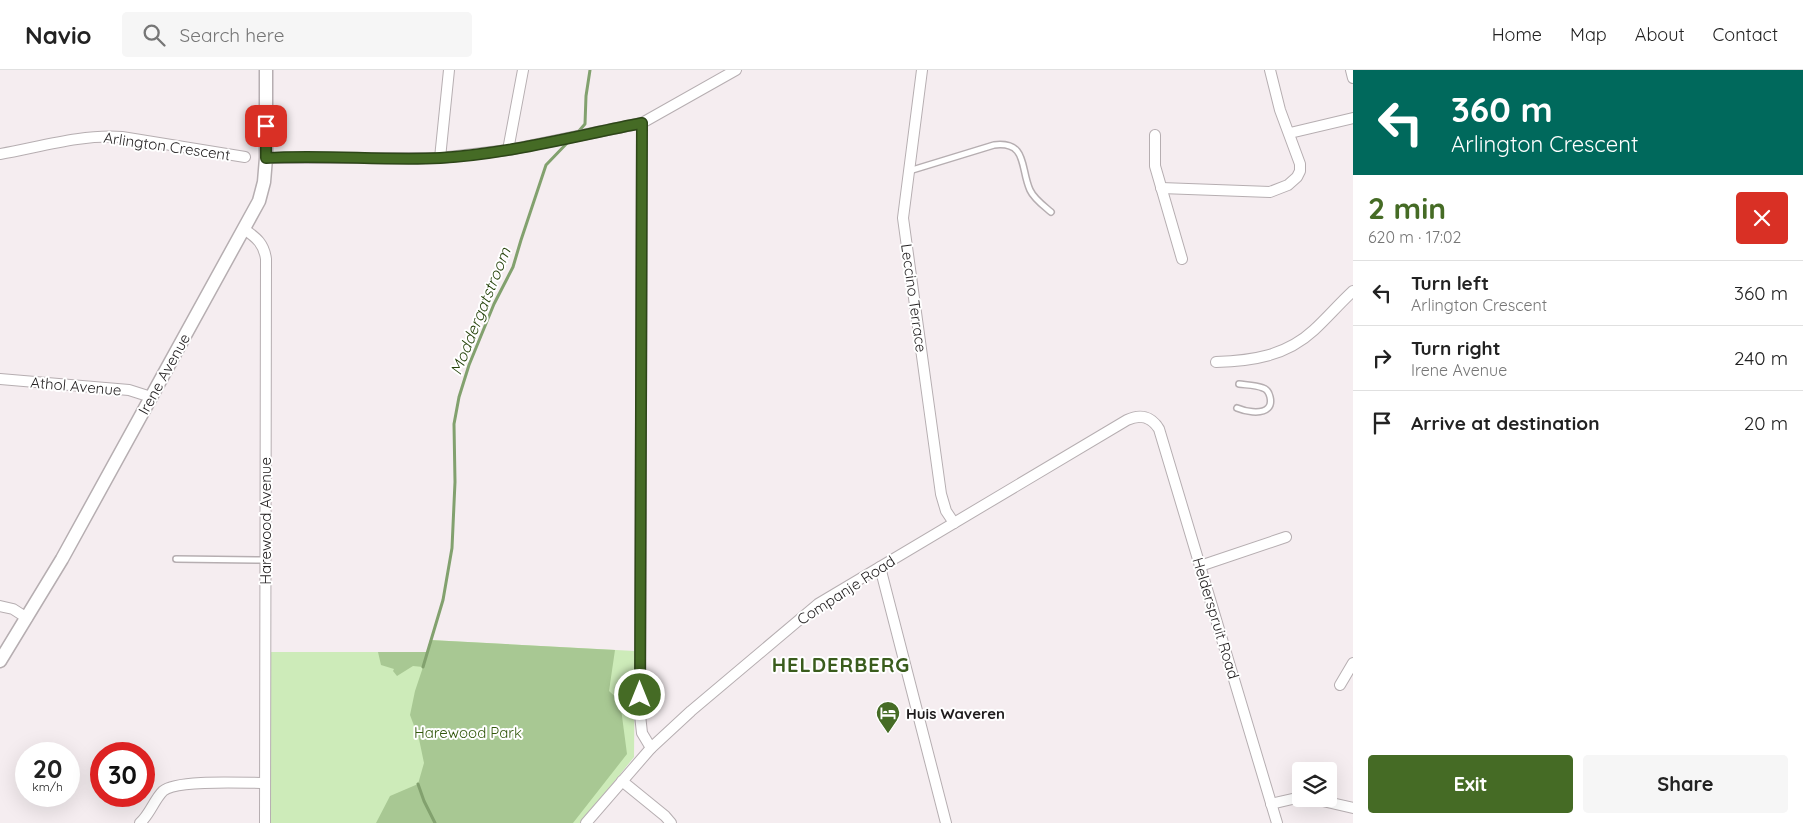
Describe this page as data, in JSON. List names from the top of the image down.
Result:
{
  "streets": {
    "street": [
      "Arlington Crescent",
      "Leccino Terrace",
      "Irene Avenue",
      "Athol Avenue",
      "Harewood Avenue",
      "Companje Road",
      "Helderspruit Road"
    ]
  },
  "crossings": [
    ["Leccino Terrace", "Companje Road"],
    ["Irene Avenue", "Athol Avenue"],
    ["Irene Avenue", "Harewood Avenue"],
    ["Companje Road", "Helderspruit Road"]
  ],
  "districts": ["HELDERBERG"],
  "water": ["Moddergatstroom"],
  "parks": ["Harewood Park"],
  "places": {
    "hotel": ["Huis Waveren"]
  },
  "page": {
    "header": "Navio",
    "search": "Search here",
    "nav": [
      "Home",
      "Map",
      "About",
      "Contact"
    ],
    "turn": ["360 m", "Arlington Crescent"],
    "heading": ["2 min", "620 m · 17:02"],
    "list": [
      {
        "name": "Turn left",
        "note": "Arlington Crescent",
        "value": "360 m"
      },
      {
        "name": "Turn right",
        "note": "Irene Avenue",
        "value": "240 m"
      },
      {
        "name": "Arrive at destination",
        "value": "20 m"
      }
    ],
    "speed": "20 km/h",
    "limit": "30",
    "buttons": ["Exit", "Share"]
  }
}
